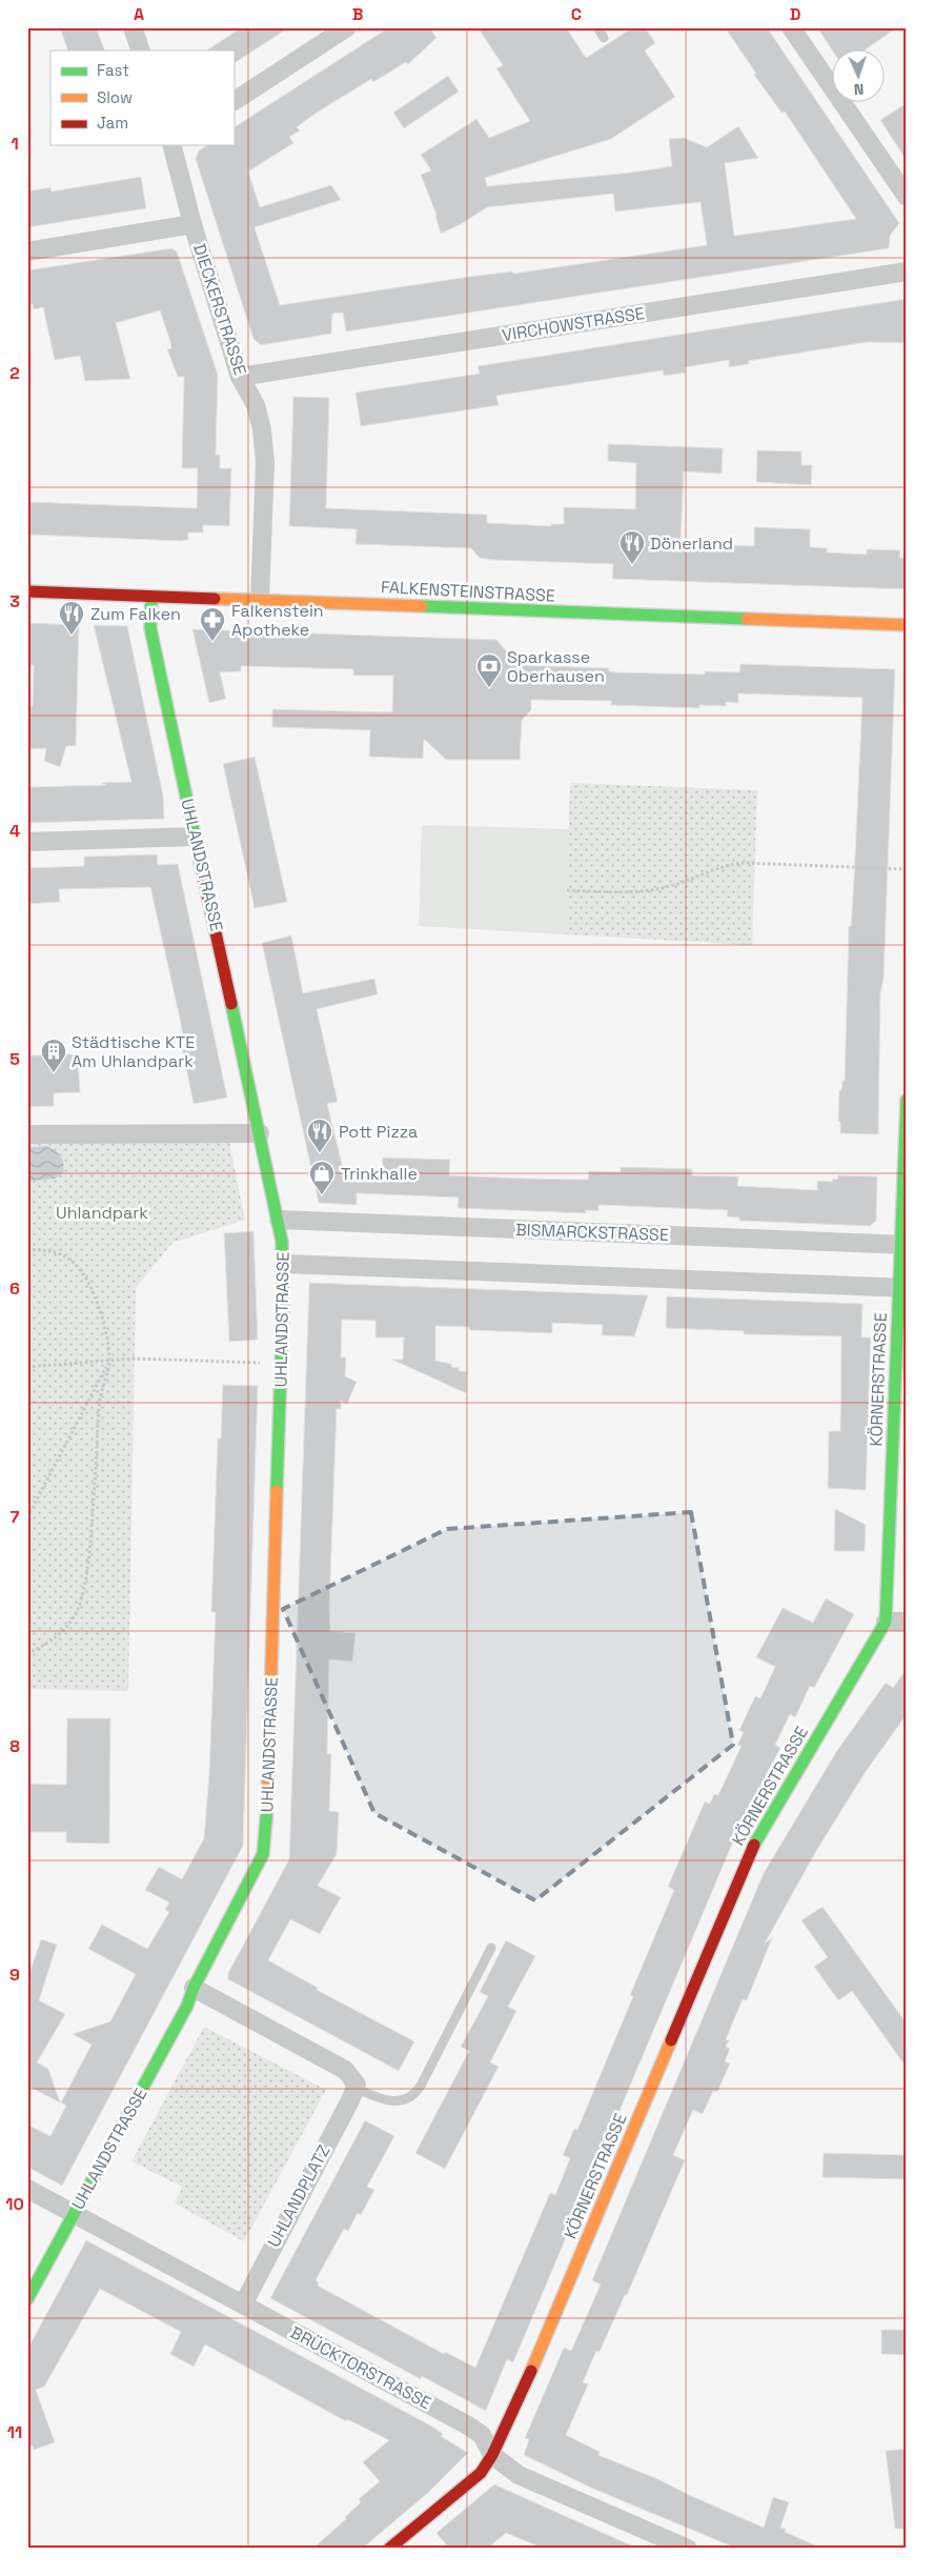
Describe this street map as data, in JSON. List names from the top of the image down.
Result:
{
  "streets": {
    "street": [
      "DIECKERSTRASSE",
      "VIRCHOWSTRASSE",
      "FALKENSTEINSTRASSE",
      "UHLANDSTRASSE",
      "BISMARCKSTRASSE",
      "KÖRNERSTRASSE",
      "UHLANDPLATZ",
      "BRÜCKTORSTRASSE"
    ]
  },
  "crossings": [
    ["DIECKERSTRASSE", "VIRCHOWSTRASSE"],
    ["DIECKERSTRASSE", "FALKENSTEINSTRASSE"],
    ["FALKENSTEINSTRASSE", "UHLANDSTRASSE"],
    ["UHLANDSTRASSE", "BISMARCKSTRASSE"],
    ["UHLANDSTRASSE", "BRÜCKTORSTRASSE"],
    ["BISMARCKSTRASSE", "KÖRNERSTRASSE"],
    ["KÖRNERSTRASSE", "BRÜCKTORSTRASSE"],
    ["UHLANDPLATZ", "BRÜCKTORSTRASSE"]
  ],
  "parks": ["Uhlandpark"],
  "places": {
    "restaurant": ["Dönerland", "Zum Falken", "Pott Pizza"],
    "pharmacy": ["Falkenstein Apotheke"],
    "bank": ["Sparkasse Oberhausen"],
    "building": ["Städtische KTE Am Uhlandpark"],
    "shop": ["Trinkhalle"]
  },
  "legend": ["Fast", "Slow", "Jam"],
  "north": "bottom",
  "grid": {
    "columns": [
      "A",
      "B",
      "C",
      "D"
    ],
    "rows": [
      "1",
      "2",
      "3",
      "4",
      "5",
      "6",
      "7",
      "8",
      "9",
      "10",
      "11"
    ]
  }
}
